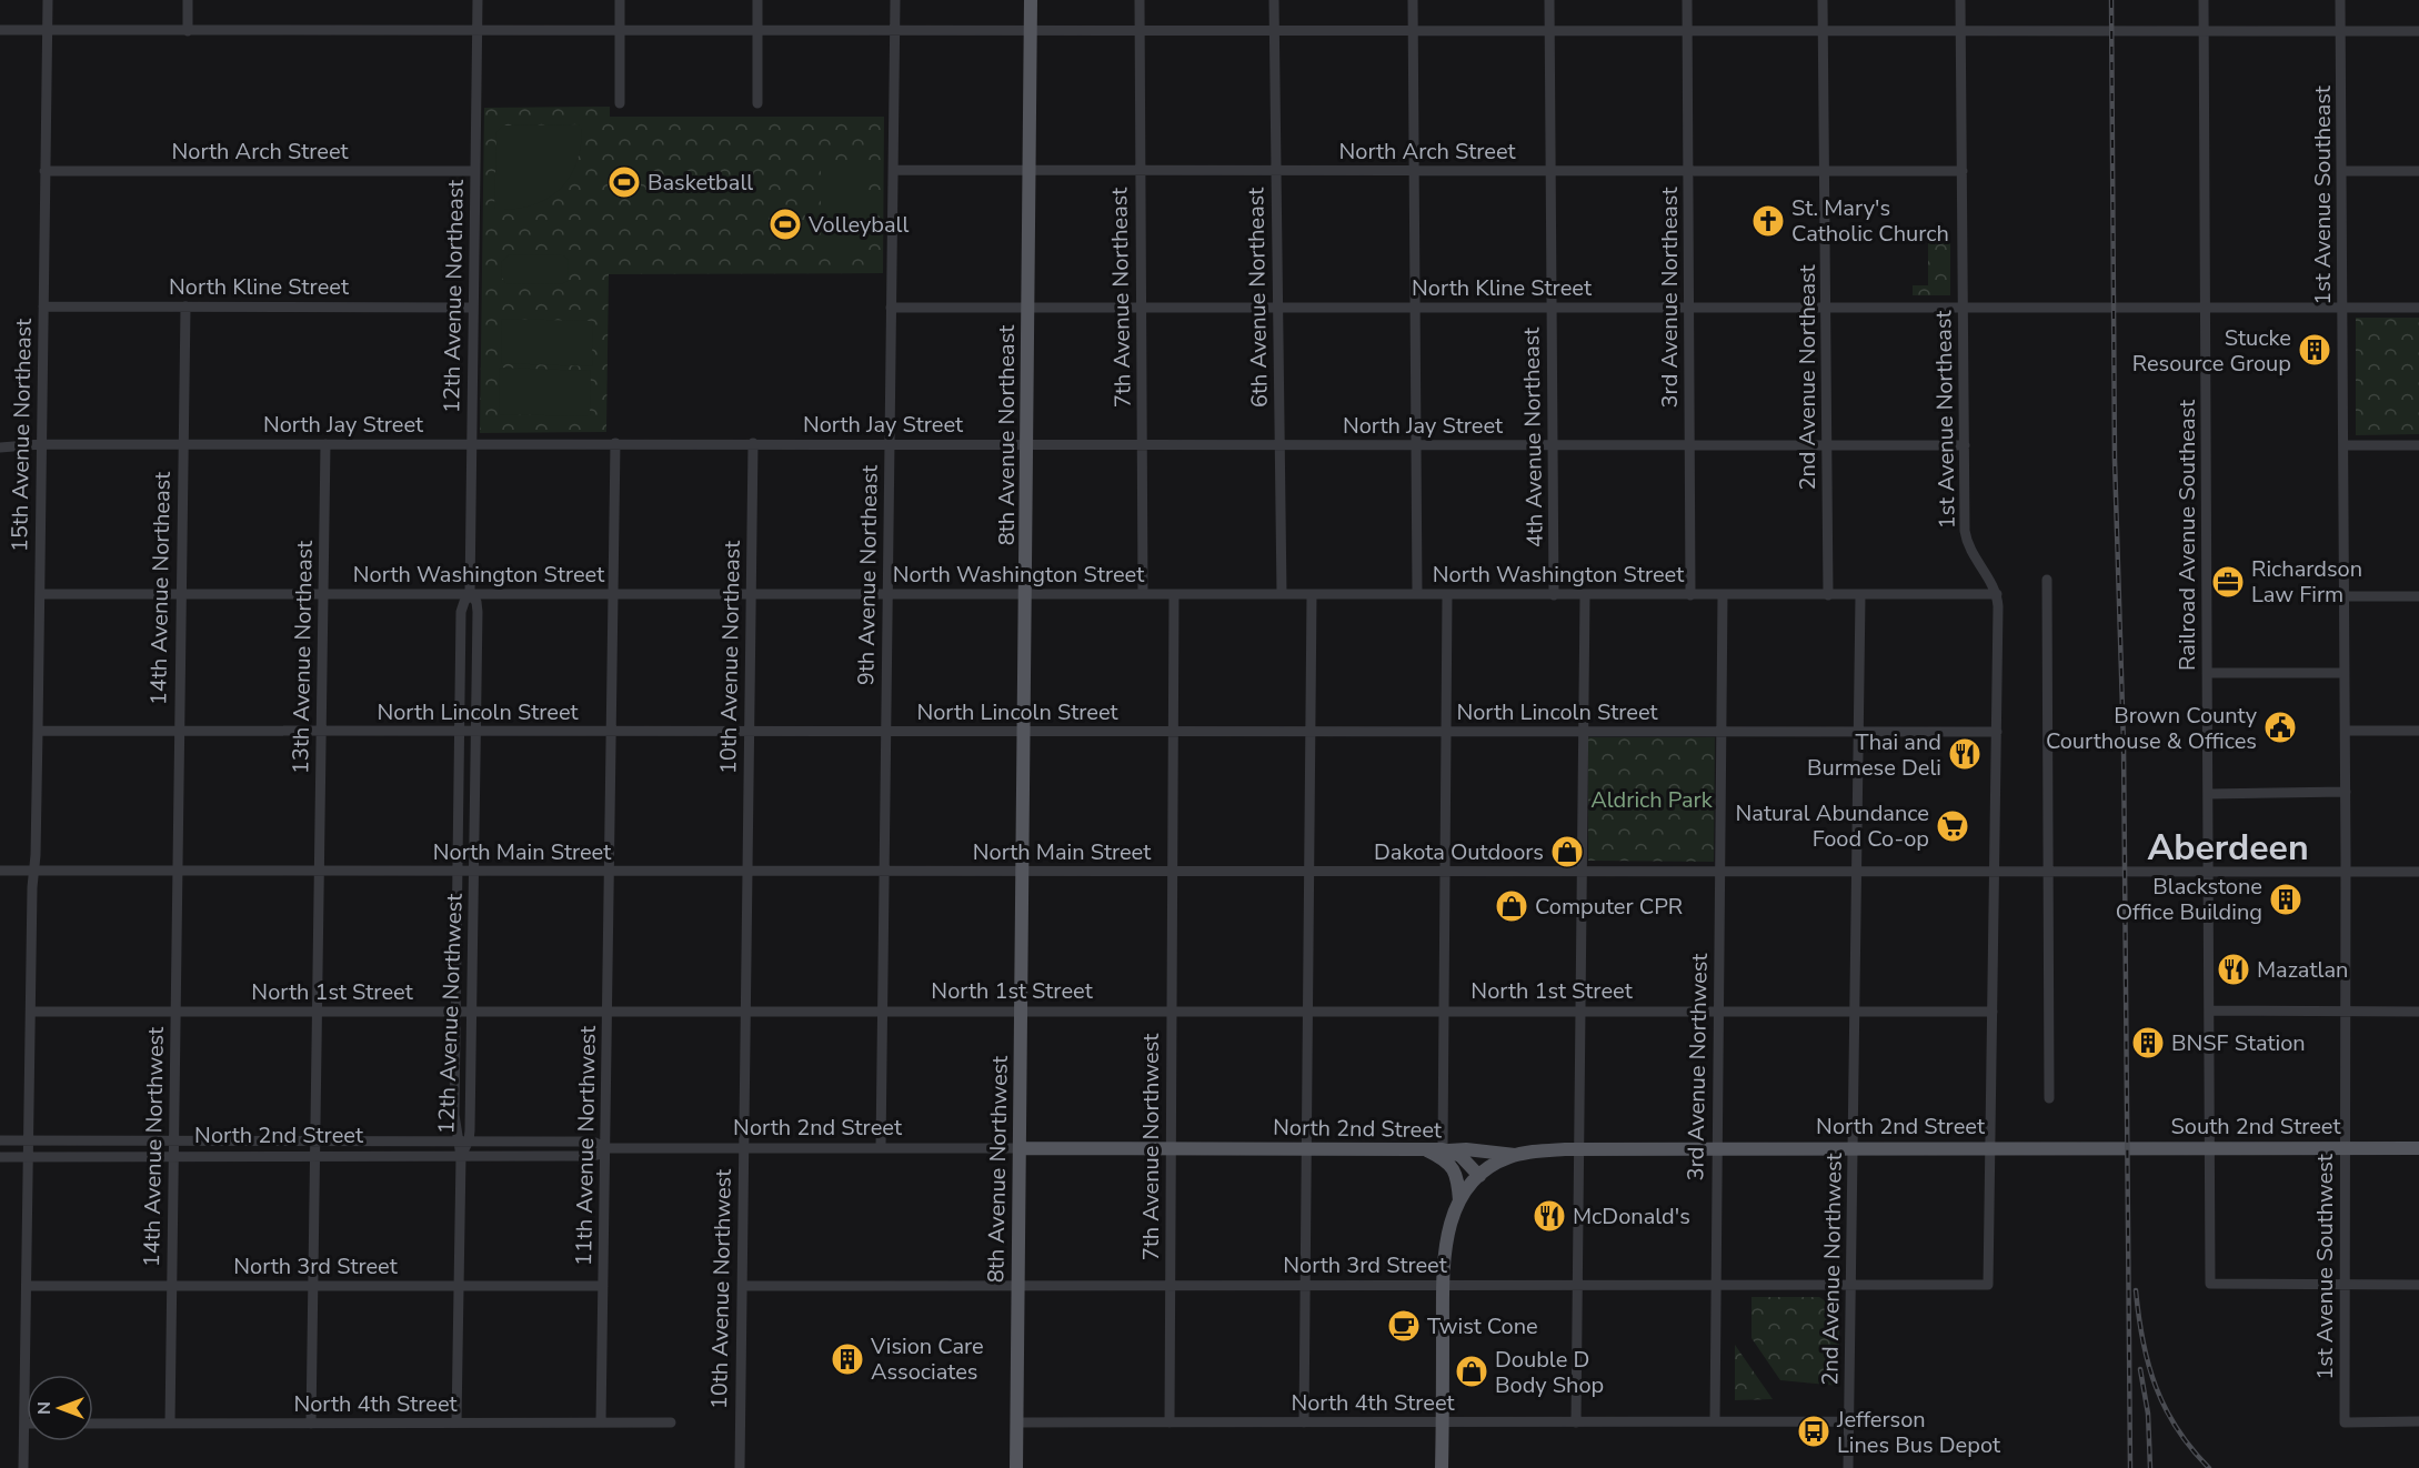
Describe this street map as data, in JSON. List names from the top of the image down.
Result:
{
  "streets": {
    "main road": [
      "8th Avenue Northeast",
      "North 2nd Street",
      "South 2nd Street",
      "8th Avenue Northwest"
    ],
    "street": [
      "North Arch Street",
      "1st Avenue Southeast",
      "North Kline Street",
      "12th Avenue Northeast",
      "7th Avenue Northeast",
      "6th Avenue Northeast",
      "3rd Avenue Northeast",
      "2nd Avenue Northeast",
      "1st Avenue Northeast",
      "North Jay Street",
      "15th Avenue Northeast",
      "4th Avenue Northeast",
      "Railroad Avenue Southeast",
      "North Washington Street",
      "9th Avenue Northeast",
      "14th Avenue Northeast",
      "13th Avenue Northeast",
      "10th Avenue Northeast",
      "North Lincoln Street",
      "North Main Street",
      "North 1st Street",
      "12th Avenue Northwest",
      "3rd Avenue Northwest",
      "11th Avenue Northwest",
      "14th Avenue Northwest",
      "7th Avenue Northwest",
      "North 3rd Street",
      "1st Avenue Southwest",
      "2nd Avenue Northwest",
      "10th Avenue Northwest",
      "North 4th Street"
    ]
  },
  "crossings": [
    ["North Arch Street", "12th Avenue Northeast"],
    ["North Arch Street", "7th Avenue Northeast"],
    ["North Arch Street", "6th Avenue Northeast"],
    ["North Arch Street", "3rd Avenue Northeast"],
    ["North Arch Street", "2nd Avenue Northeast"],
    ["North Arch Street", "1st Avenue Northeast"],
    ["North Arch Street", "15th Avenue Northeast"],
    ["North Arch Street", "8th Avenue Northeast"],
    ["North Arch Street", "4th Avenue Northeast"],
    ["North Arch Street", "9th Avenue Northeast"],
    ["1st Avenue Southeast", "North Kline Street"],
    ["1st Avenue Southeast", "North Main Street"],
    ["1st Avenue Southeast", "1st Avenue Southwest"],
    ["North Kline Street", "12th Avenue Northeast"],
    ["North Kline Street", "7th Avenue Northeast"],
    ["North Kline Street", "6th Avenue Northeast"],
    ["North Kline Street", "3rd Avenue Northeast"],
    ["North Kline Street", "2nd Avenue Northeast"],
    ["North Kline Street", "1st Avenue Northeast"],
    ["North Kline Street", "15th Avenue Northeast"],
    ["North Kline Street", "8th Avenue Northeast"],
    ["North Kline Street", "4th Avenue Northeast"],
    ["North Kline Street", "Railroad Avenue Southeast"],
    ["North Kline Street", "9th Avenue Northeast"],
    ["North Kline Street", "14th Avenue Northeast"],
    ["12th Avenue Northeast", "North Jay Street"],
    ["12th Avenue Northeast", "North Washington Street"],
    ["12th Avenue Northeast", "North Lincoln Street"],
    ["12th Avenue Northeast", "North Main Street"],
    ["12th Avenue Northeast", "12th Avenue Northwest"],
    ["7th Avenue Northeast", "North Jay Street"],
    ["7th Avenue Northeast", "North Washington Street"],
    ["6th Avenue Northeast", "North Jay Street"],
    ["6th Avenue Northeast", "North Washington Street"],
    ["3rd Avenue Northeast", "North Jay Street"],
    ["3rd Avenue Northeast", "North Washington Street"],
    ["2nd Avenue Northeast", "North Jay Street"],
    ["2nd Avenue Northeast", "North Washington Street"],
    ["1st Avenue Northeast", "North Jay Street"],
    ["1st Avenue Northeast", "North Washington Street"],
    ["1st Avenue Northeast", "North Lincoln Street"],
    ["1st Avenue Northeast", "North Main Street"],
    ["1st Avenue Northeast", "North 1st Street"],
    ["1st Avenue Northeast", "North 3rd Street"],
    ["North Jay Street", "15th Avenue Northeast"],
    ["North Jay Street", "8th Avenue Northeast"],
    ["North Jay Street", "4th Avenue Northeast"],
    ["North Jay Street", "9th Avenue Northeast"],
    ["North Jay Street", "14th Avenue Northeast"],
    ["North Jay Street", "13th Avenue Northeast"],
    ["North Jay Street", "10th Avenue Northeast"],
    ["North Jay Street", "11th Avenue Northwest"],
    ["15th Avenue Northeast", "North Washington Street"],
    ["15th Avenue Northeast", "North Lincoln Street"],
    ["15th Avenue Northeast", "North Main Street"],
    ["15th Avenue Northeast", "North 1st Street"],
    ["15th Avenue Northeast", "North 2nd Street"],
    ["15th Avenue Northeast", "North 3rd Street"],
    ["8th Avenue Northeast", "North Washington Street"],
    ["8th Avenue Northeast", "North Lincoln Street"],
    ["8th Avenue Northeast", "North Main Street"],
    ["8th Avenue Northeast", "8th Avenue Northwest"],
    ["4th Avenue Northeast", "North Washington Street"],
    ["Railroad Avenue Southeast", "North Main Street"],
    ["Railroad Avenue Southeast", "1st Avenue Southwest"],
    ["North Washington Street", "9th Avenue Northeast"],
    ["North Washington Street", "14th Avenue Northeast"],
    ["North Washington Street", "13th Avenue Northeast"],
    ["North Washington Street", "10th Avenue Northeast"],
    ["North Washington Street", "11th Avenue Northwest"],
    ["9th Avenue Northeast", "North Lincoln Street"],
    ["9th Avenue Northeast", "North Main Street"],
    ["9th Avenue Northeast", "North 1st Street"],
    ["9th Avenue Northeast", "North 2nd Street"],
    ["14th Avenue Northeast", "North Lincoln Street"],
    ["14th Avenue Northeast", "North Main Street"],
    ["14th Avenue Northeast", "14th Avenue Northwest"],
    ["13th Avenue Northeast", "North Lincoln Street"],
    ["13th Avenue Northeast", "North Main Street"],
    ["13th Avenue Northeast", "North 1st Street"],
    ["13th Avenue Northeast", "North 2nd Street"],
    ["13th Avenue Northeast", "North 3rd Street"],
    ["13th Avenue Northeast", "North 4th Street"],
    ["10th Avenue Northeast", "North Lincoln Street"],
    ["10th Avenue Northeast", "North Main Street"],
    ["10th Avenue Northeast", "10th Avenue Northwest"],
    ["North Lincoln Street", "11th Avenue Northwest"],
    ["North Main Street", "12th Avenue Northwest"],
    ["North Main Street", "3rd Avenue Northwest"],
    ["North Main Street", "11th Avenue Northwest"],
    ["North Main Street", "14th Avenue Northwest"],
    ["North Main Street", "7th Avenue Northwest"],
    ["North Main Street", "8th Avenue Northwest"],
    ["North Main Street", "1st Avenue Southwest"],
    ["North Main Street", "2nd Avenue Northwest"],
    ["North Main Street", "10th Avenue Northwest"],
    ["North 1st Street", "12th Avenue Northwest"],
    ["North 1st Street", "3rd Avenue Northwest"],
    ["North 1st Street", "11th Avenue Northwest"],
    ["North 1st Street", "14th Avenue Northwest"],
    ["North 1st Street", "7th Avenue Northwest"],
    ["North 1st Street", "8th Avenue Northwest"],
    ["North 1st Street", "2nd Avenue Northwest"],
    ["North 1st Street", "10th Avenue Northwest"],
    ["12th Avenue Northwest", "North 2nd Street"],
    ["12th Avenue Northwest", "North 3rd Street"],
    ["12th Avenue Northwest", "North 4th Street"],
    ["3rd Avenue Northwest", "North 2nd Street"],
    ["3rd Avenue Northwest", "North 3rd Street"],
    ["3rd Avenue Northwest", "North 4th Street"],
    ["North 2nd Street", "South 2nd Street"],
    ["North 2nd Street", "11th Avenue Northwest"],
    ["North 2nd Street", "14th Avenue Northwest"],
    ["North 2nd Street", "7th Avenue Northwest"],
    ["North 2nd Street", "8th Avenue Northwest"],
    ["North 2nd Street", "2nd Avenue Northwest"],
    ["North 2nd Street", "10th Avenue Northwest"],
    ["South 2nd Street", "1st Avenue Southwest"],
    ["11th Avenue Northwest", "North 3rd Street"],
    ["11th Avenue Northwest", "North 4th Street"],
    ["14th Avenue Northwest", "North 3rd Street"],
    ["14th Avenue Northwest", "North 4th Street"],
    ["7th Avenue Northwest", "North 3rd Street"],
    ["7th Avenue Northwest", "North 4th Street"],
    ["8th Avenue Northwest", "North 3rd Street"],
    ["8th Avenue Northwest", "North 4th Street"],
    ["North 3rd Street", "2nd Avenue Northwest"],
    ["North 3rd Street", "10th Avenue Northwest"],
    ["2nd Avenue Northwest", "North 4th Street"]
  ],
  "districts": ["Aberdeen"],
  "parks": ["Aldrich Park"],
  "places": {
    "sports": ["Basketball", "Volleyball"],
    "church": ["St. Mary's Catholic Church"],
    "building": [
      "Stucke Resource Group",
      "Blackstone Office Building",
      "BNSF Station",
      "Vision Care Associates"
    ],
    "office": ["Richardson Law Firm"],
    "public building": ["Brown County Courthouse & Offices"],
    "restaurant": ["Thai and Burmese Deli", "Mazatlan", "McDonald's"],
    "supermarket": ["Natural Abundance Food Co-op"],
    "shop": ["Dakota Outdoors", "Computer CPR", "Double D Body Shop"],
    "cafe": ["Twist Cone"],
    "bus stop": ["Jefferson Lines Bus Depot"]
  },
  "north": "left"
}
